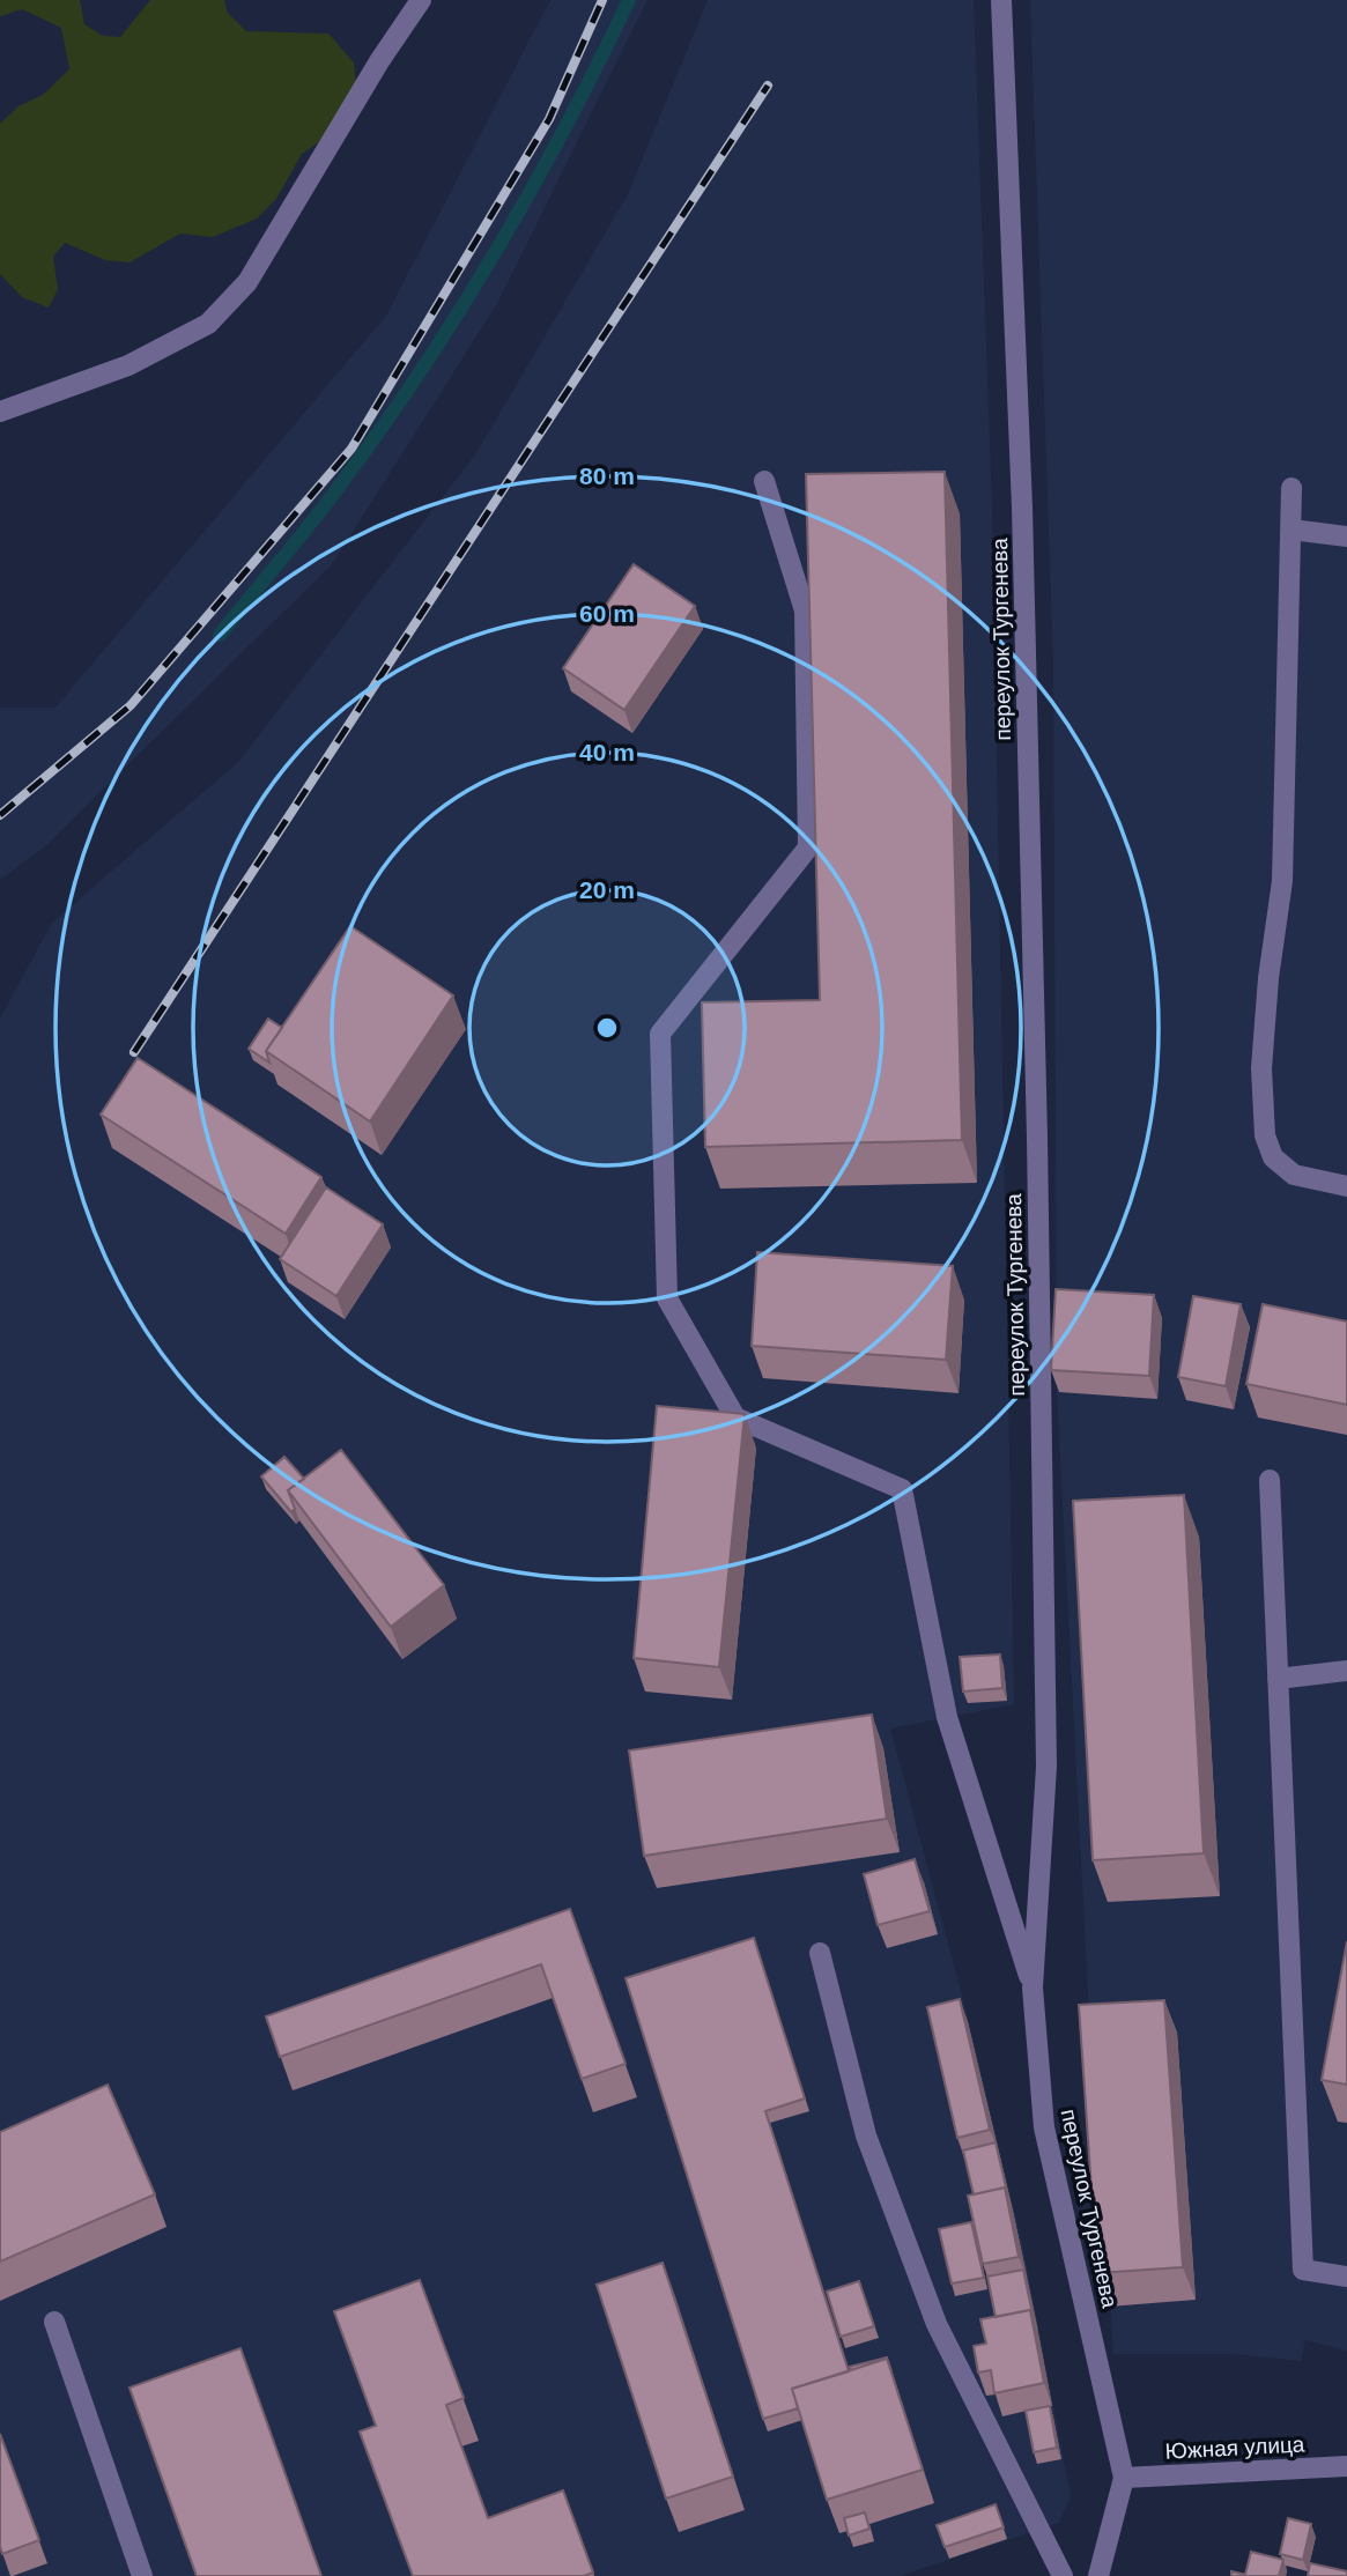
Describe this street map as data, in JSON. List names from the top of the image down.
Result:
{
  "streets": {
    "street": ["переулок Тургенева", "Южная улица"]
  },
  "crossings": [
    ["переулок Тургенева", "Южная улица"]
  ],
  "rings": [
    "80 m",
    "60 m",
    "40 m",
    "20 m"
  ]
}
